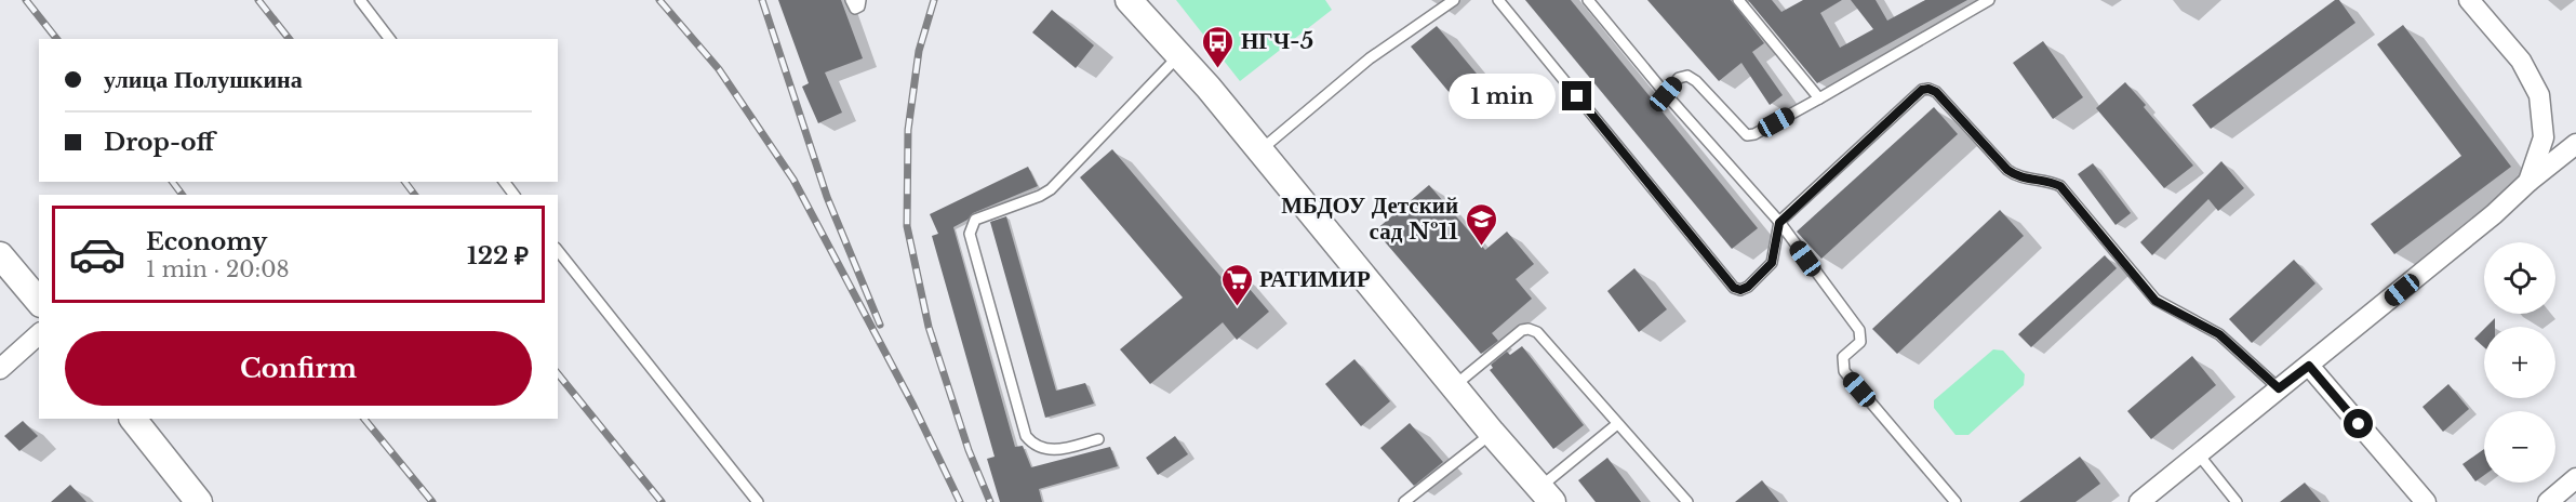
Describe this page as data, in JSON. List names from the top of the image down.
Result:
{
  "places": {
    "bus stop": ["НГЧ-5"],
    "school or university": ["МБДОУ Детский сад №11"],
    "supermarket": ["РАТИМИР"]
  },
  "page": {
    "banner": ["улица Полушкина", "Drop-off"],
    "bubble": "1 min",
    "list": [
      {
        "name": "Economy",
        "note": "1 min · 20:08",
        "value": "122 ₽"
      }
    ],
    "map_buttons": ["+", "−"],
    "buttons": "Confirm"
  }
}
